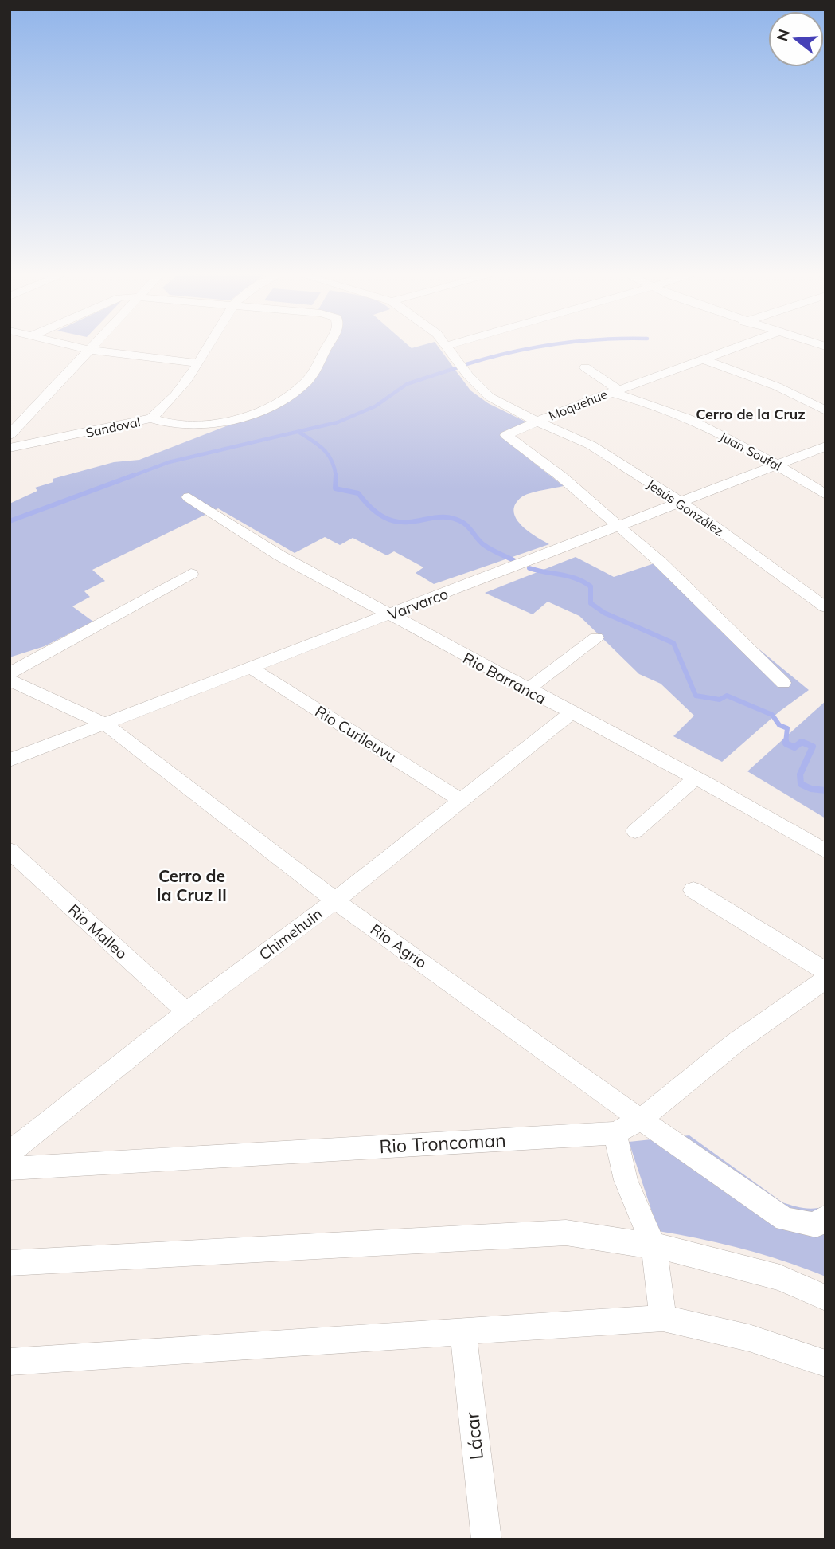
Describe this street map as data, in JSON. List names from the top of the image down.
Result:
{
  "streets": {
    "street": [
      "Moquehue",
      "Sandoval",
      "Juan Soufal",
      "Jesús González",
      "Varvarco",
      "Rio Barranca",
      "Rio Curileuvu",
      "Rio Malleo",
      "Chimehuin",
      "Rio Agrio",
      "Rio Troncoman",
      "Lácar"
    ]
  },
  "crossings": [
    ["Moquehue", "Juan Soufal"],
    ["Moquehue", "Jesús González"],
    ["Moquehue", "Varvarco"],
    ["Juan Soufal", "Varvarco"],
    ["Jesús González", "Varvarco"],
    ["Varvarco", "Rio Barranca"],
    ["Varvarco", "Rio Curileuvu"],
    ["Varvarco", "Rio Agrio"],
    ["Rio Barranca", "Chimehuin"],
    ["Rio Curileuvu", "Chimehuin"],
    ["Rio Malleo", "Chimehuin"],
    ["Chimehuin", "Rio Agrio"],
    ["Rio Agrio", "Rio Troncoman"]
  ],
  "districts": ["Cerro de la Cruz", "Cerro de la Cruz II"],
  "north": "left"
}
